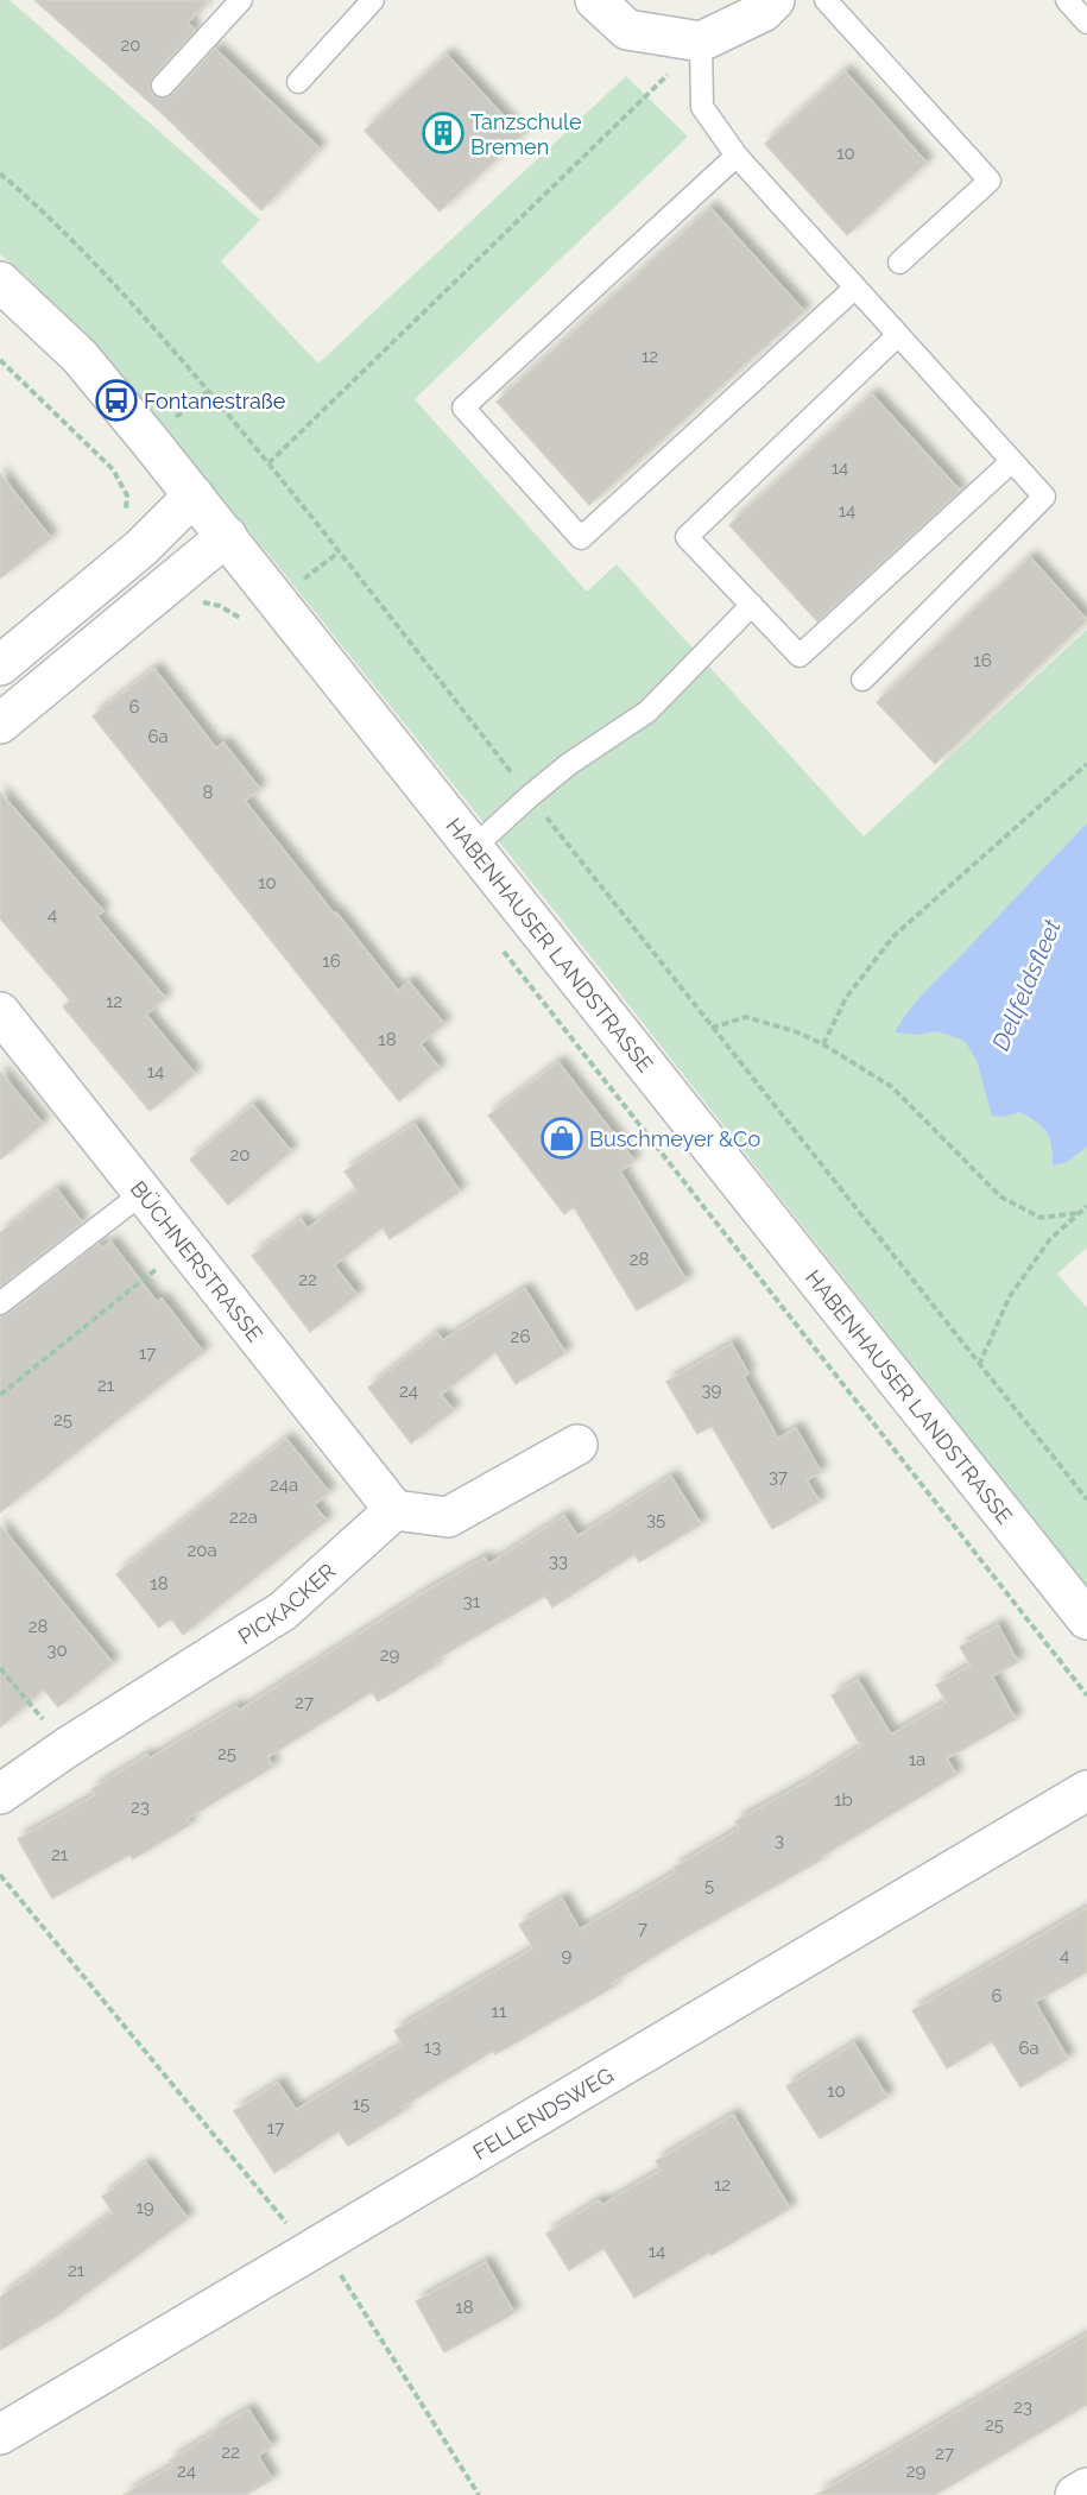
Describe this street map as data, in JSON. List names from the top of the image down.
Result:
{
  "streets": {
    "street": [
      "HABENHAUSER LANDSTRASSE",
      "BÜCHNERSTRASSE",
      "PICKACKER",
      "FELLENDSWEG"
    ]
  },
  "crossings": [
    ["BÜCHNERSTRASSE", "PICKACKER"]
  ],
  "water": ["Dellfeldsfleet"],
  "places": {
    "building": ["Tanzschule Bremen"],
    "bus stop": ["Fontanestraße"],
    "shop": ["Buschmeyer &Co"]
  },
  "house_numbers": [
    "20",
    "10",
    "12",
    "14",
    "14",
    "16",
    "6",
    "6a",
    "8",
    "10",
    "4",
    "16",
    "12",
    "18",
    "14",
    "20",
    "28",
    "22",
    "26",
    "17",
    "21",
    "39",
    "24",
    "25",
    "37",
    "24a",
    "22a",
    "35",
    "20a",
    "33",
    "18",
    "31",
    "28",
    "30",
    "29",
    "27",
    "25",
    "1a",
    "1b",
    "23",
    "3",
    "21",
    "5",
    "7",
    "9",
    "4",
    "6",
    "11",
    "13",
    "6a",
    "10",
    "15",
    "17",
    "12",
    "19",
    "14",
    "21",
    "18",
    "23",
    "25",
    "22",
    "27",
    "24",
    "29"
  ]
}
